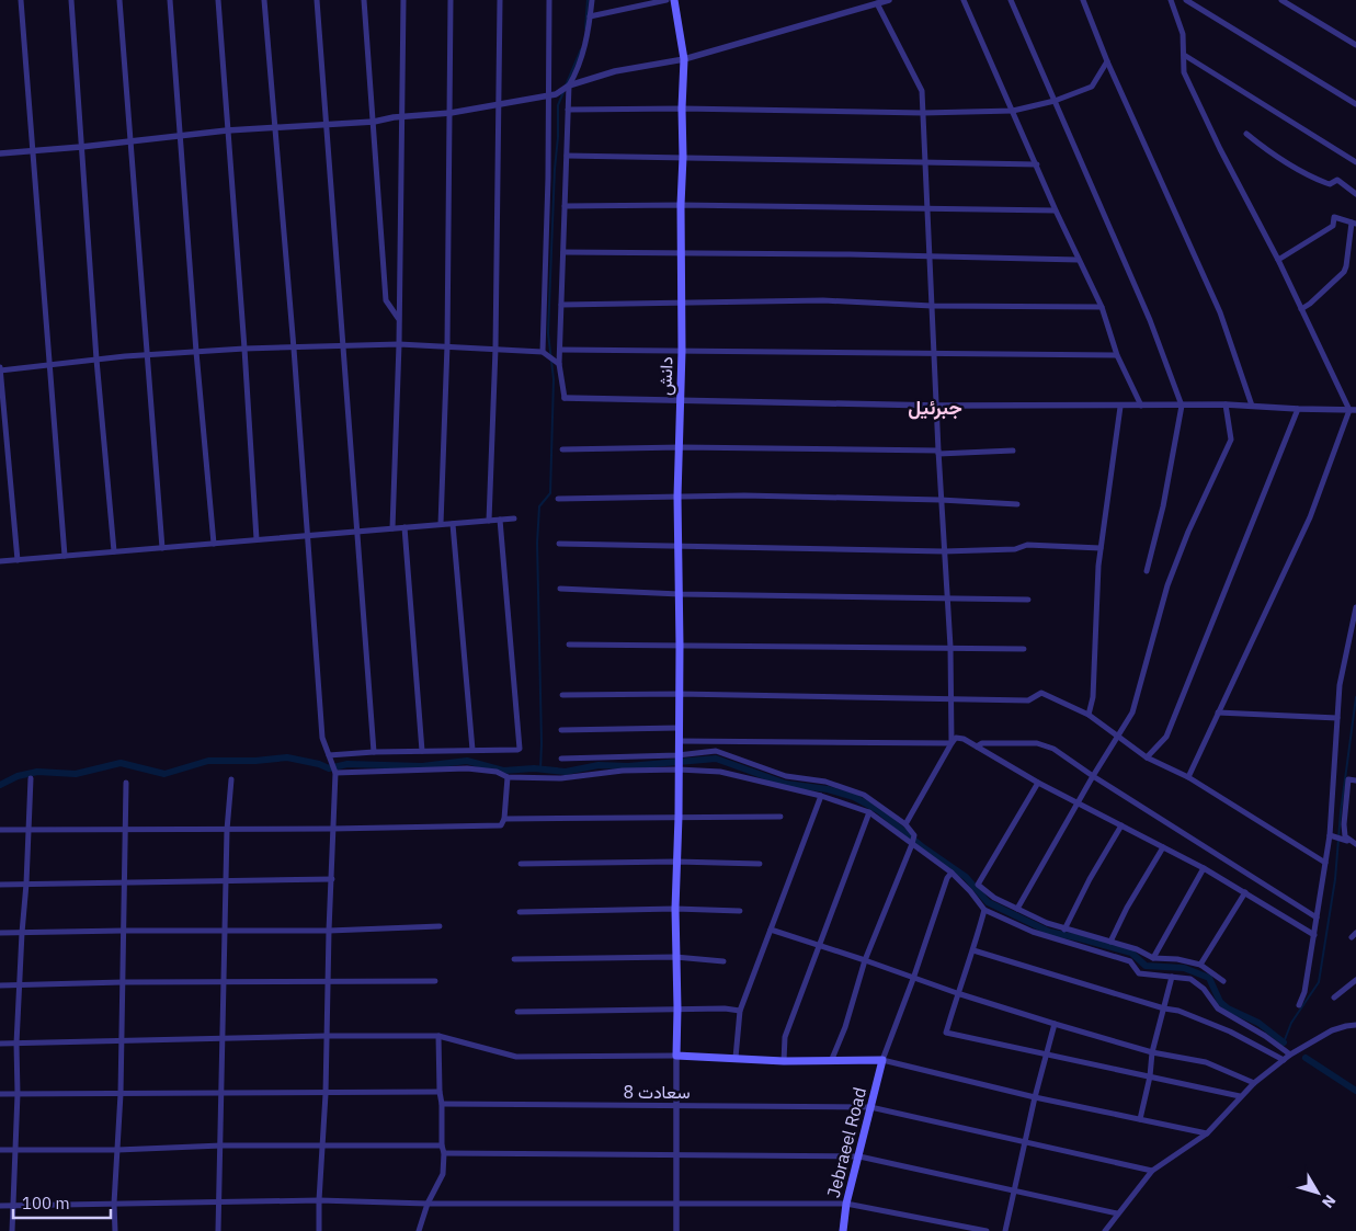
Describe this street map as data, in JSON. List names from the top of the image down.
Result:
{
  "streets": {
    "main road": ["دانش", "Jebraeel Road"],
    "street": ["سعادت 8"]
  },
  "crossings": [
    ["سعادت 8", "Jebraeel Road"]
  ],
  "districts": ["جبرئیل"],
  "scale_bar": "100 m",
  "north": "bottom right"
}
